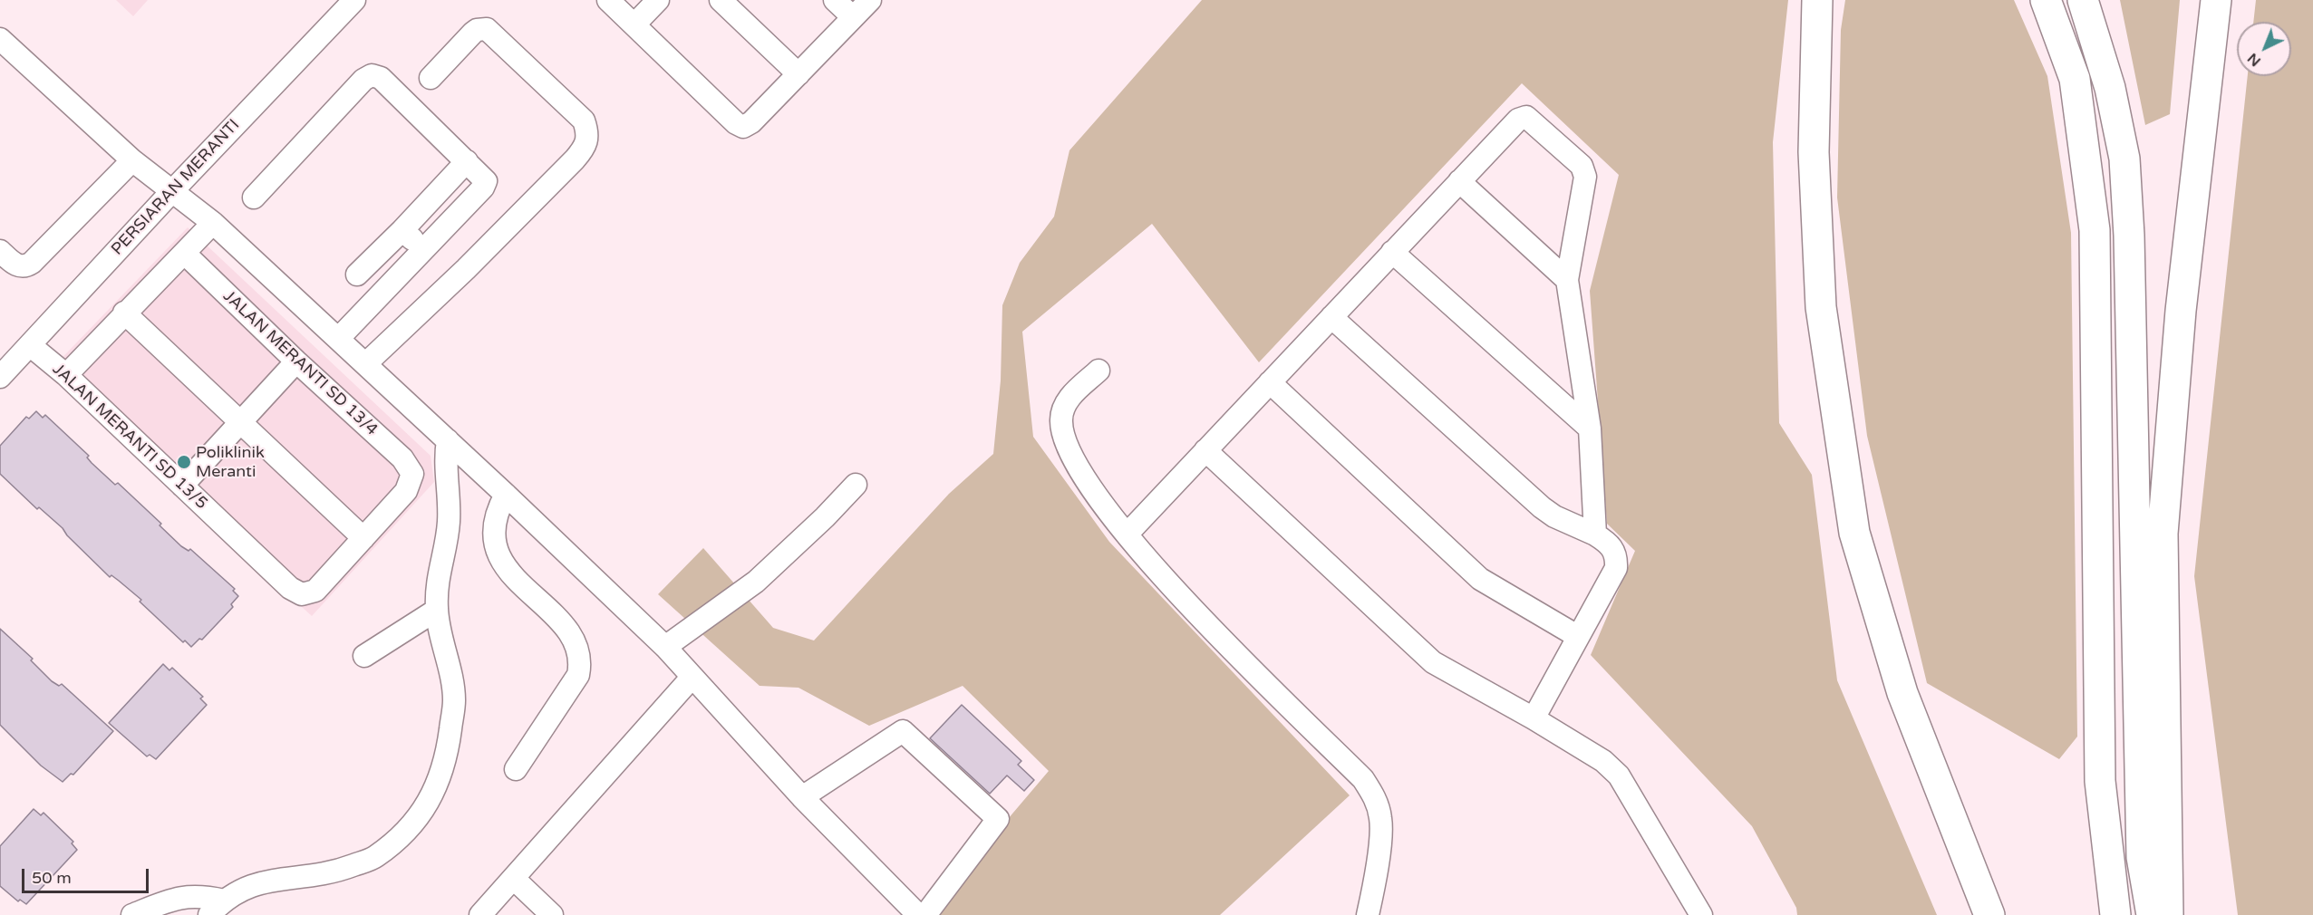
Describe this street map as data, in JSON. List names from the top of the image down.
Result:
{
  "streets": {
    "street": ["PERSIARAN MERANTI", "JALAN MERANTI SD 13/4", "JALAN MERANTI SD 13/5"]
  },
  "crossings": [
    ["PERSIARAN MERANTI", "JALAN MERANTI SD 13/5"],
    ["JALAN MERANTI SD 13/4", "JALAN MERANTI SD 13/5"]
  ],
  "places": ["Poliklinik Meranti"],
  "scale_bar": "50 m",
  "north": "bottom left"
}
